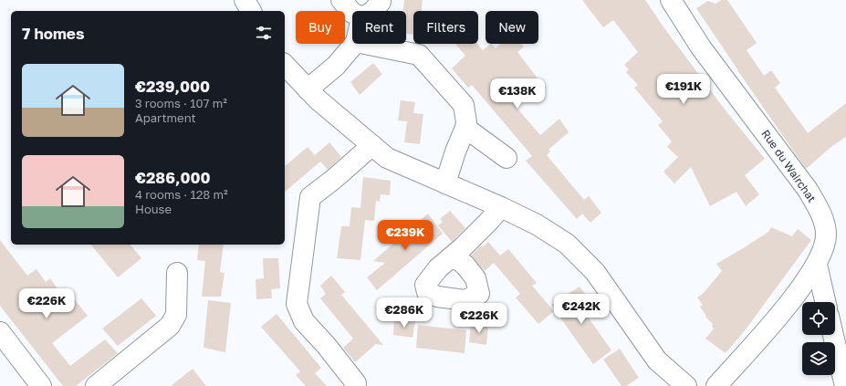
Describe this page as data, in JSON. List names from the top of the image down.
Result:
{
  "streets": {
    "street": ["Rue du Wairchat"]
  },
  "page": {
    "chip": [
      "Buy",
      "Rent",
      "Filters",
      "New"
    ],
    "heading": "7 homes",
    "list": [
      {
        "name": "€239,000",
        "note": "3 rooms · 107 m² · Apartment"
      },
      {
        "name": "€286,000",
        "note": "4 rooms · 128 m² · House"
      }
    ],
    "price": [
      "€191K",
      "€138K",
      "€239K",
      "€226K",
      "€242K",
      "€286K",
      "€226K"
    ]
  }
}
